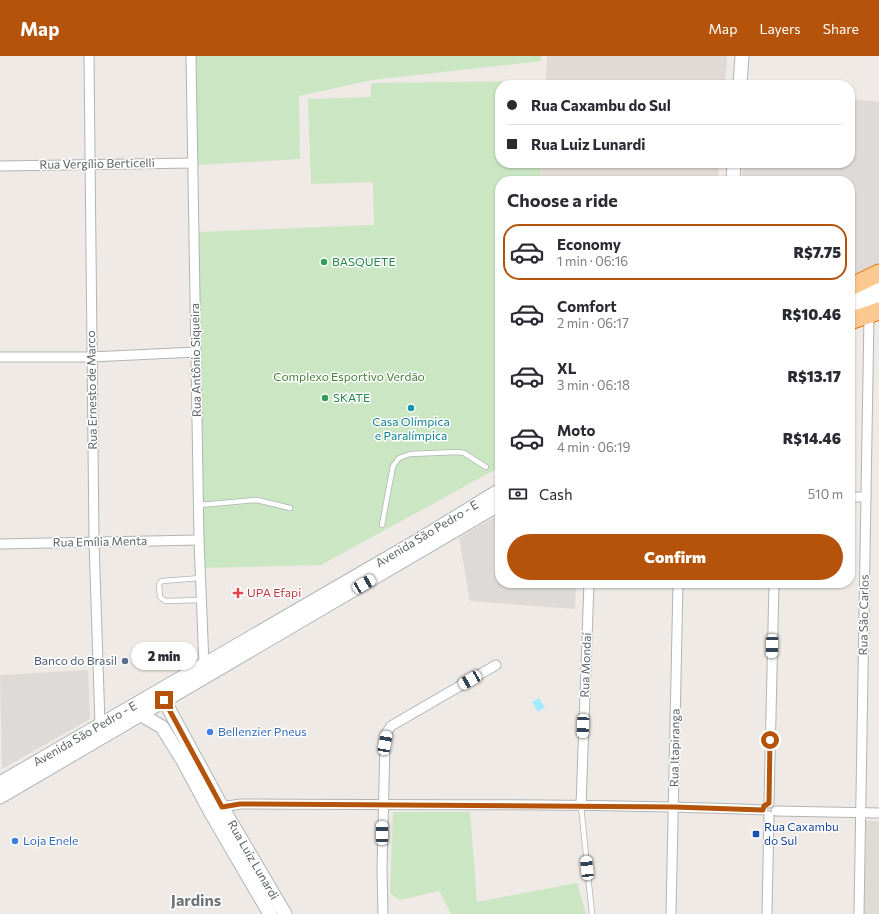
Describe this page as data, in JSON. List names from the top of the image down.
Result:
{
  "streets": {
    "main road": ["Avenida São Pedro - E", "Rua Luiz Lunardi"],
    "street": [
      "Rua Vergílio Berticelli",
      "Rua Antônio Siqueira",
      "Rua Ernesto de Marco",
      "Rua Emília Menta",
      "Rua São Carlos",
      "Rua Mondaí",
      "Rua Itapiranga"
    ]
  },
  "crossings": [
    ["Rua Vergílio Berticelli", "Rua Antônio Siqueira"],
    ["Rua Vergílio Berticelli", "Rua Ernesto de Marco"],
    ["Rua Antônio Siqueira", "Avenida São Pedro - E"],
    ["Rua Antônio Siqueira", "Rua Emília Menta"],
    ["Rua Ernesto de Marco", "Avenida São Pedro - E"],
    ["Rua Ernesto de Marco", "Rua Emília Menta"],
    ["Avenida São Pedro - E", "Rua Luiz Lunardi"]
  ],
  "districts": ["Jardins"],
  "parks": ["Complexo Esportivo Verdão"],
  "places": {
    "other": [
      "BASQUETE",
      "SKATE",
      "Casa Olímpica e Paralímpica",
      "Banco do Brasil",
      "Bellenzier Pneus",
      "Loja Enele"
    ],
    "health": ["UPA Efapi"],
    "transit": ["Rua Caxambu do Sul"]
  },
  "page": {
    "header": "Map",
    "nav": ["Map", "Layers", "Share"],
    "banner": ["Rua Caxambu do Sul", "Rua Luiz Lunardi"],
    "heading": "Choose a ride",
    "list": [
      {
        "name": "Economy",
        "note": "1 min · 06:16",
        "value": "R$7.75"
      },
      {
        "name": "Comfort",
        "note": "2 min · 06:17",
        "value": "R$10.46"
      },
      {
        "name": "XL",
        "note": "3 min · 06:18",
        "value": "R$13.17"
      },
      {
        "name": "Moto",
        "note": "4 min · 06:19",
        "value": "R$14.46"
      }
    ],
    "pay": ["Cash", "510 m"],
    "buttons": "Confirm",
    "bubble": "2 min"
  }
}
